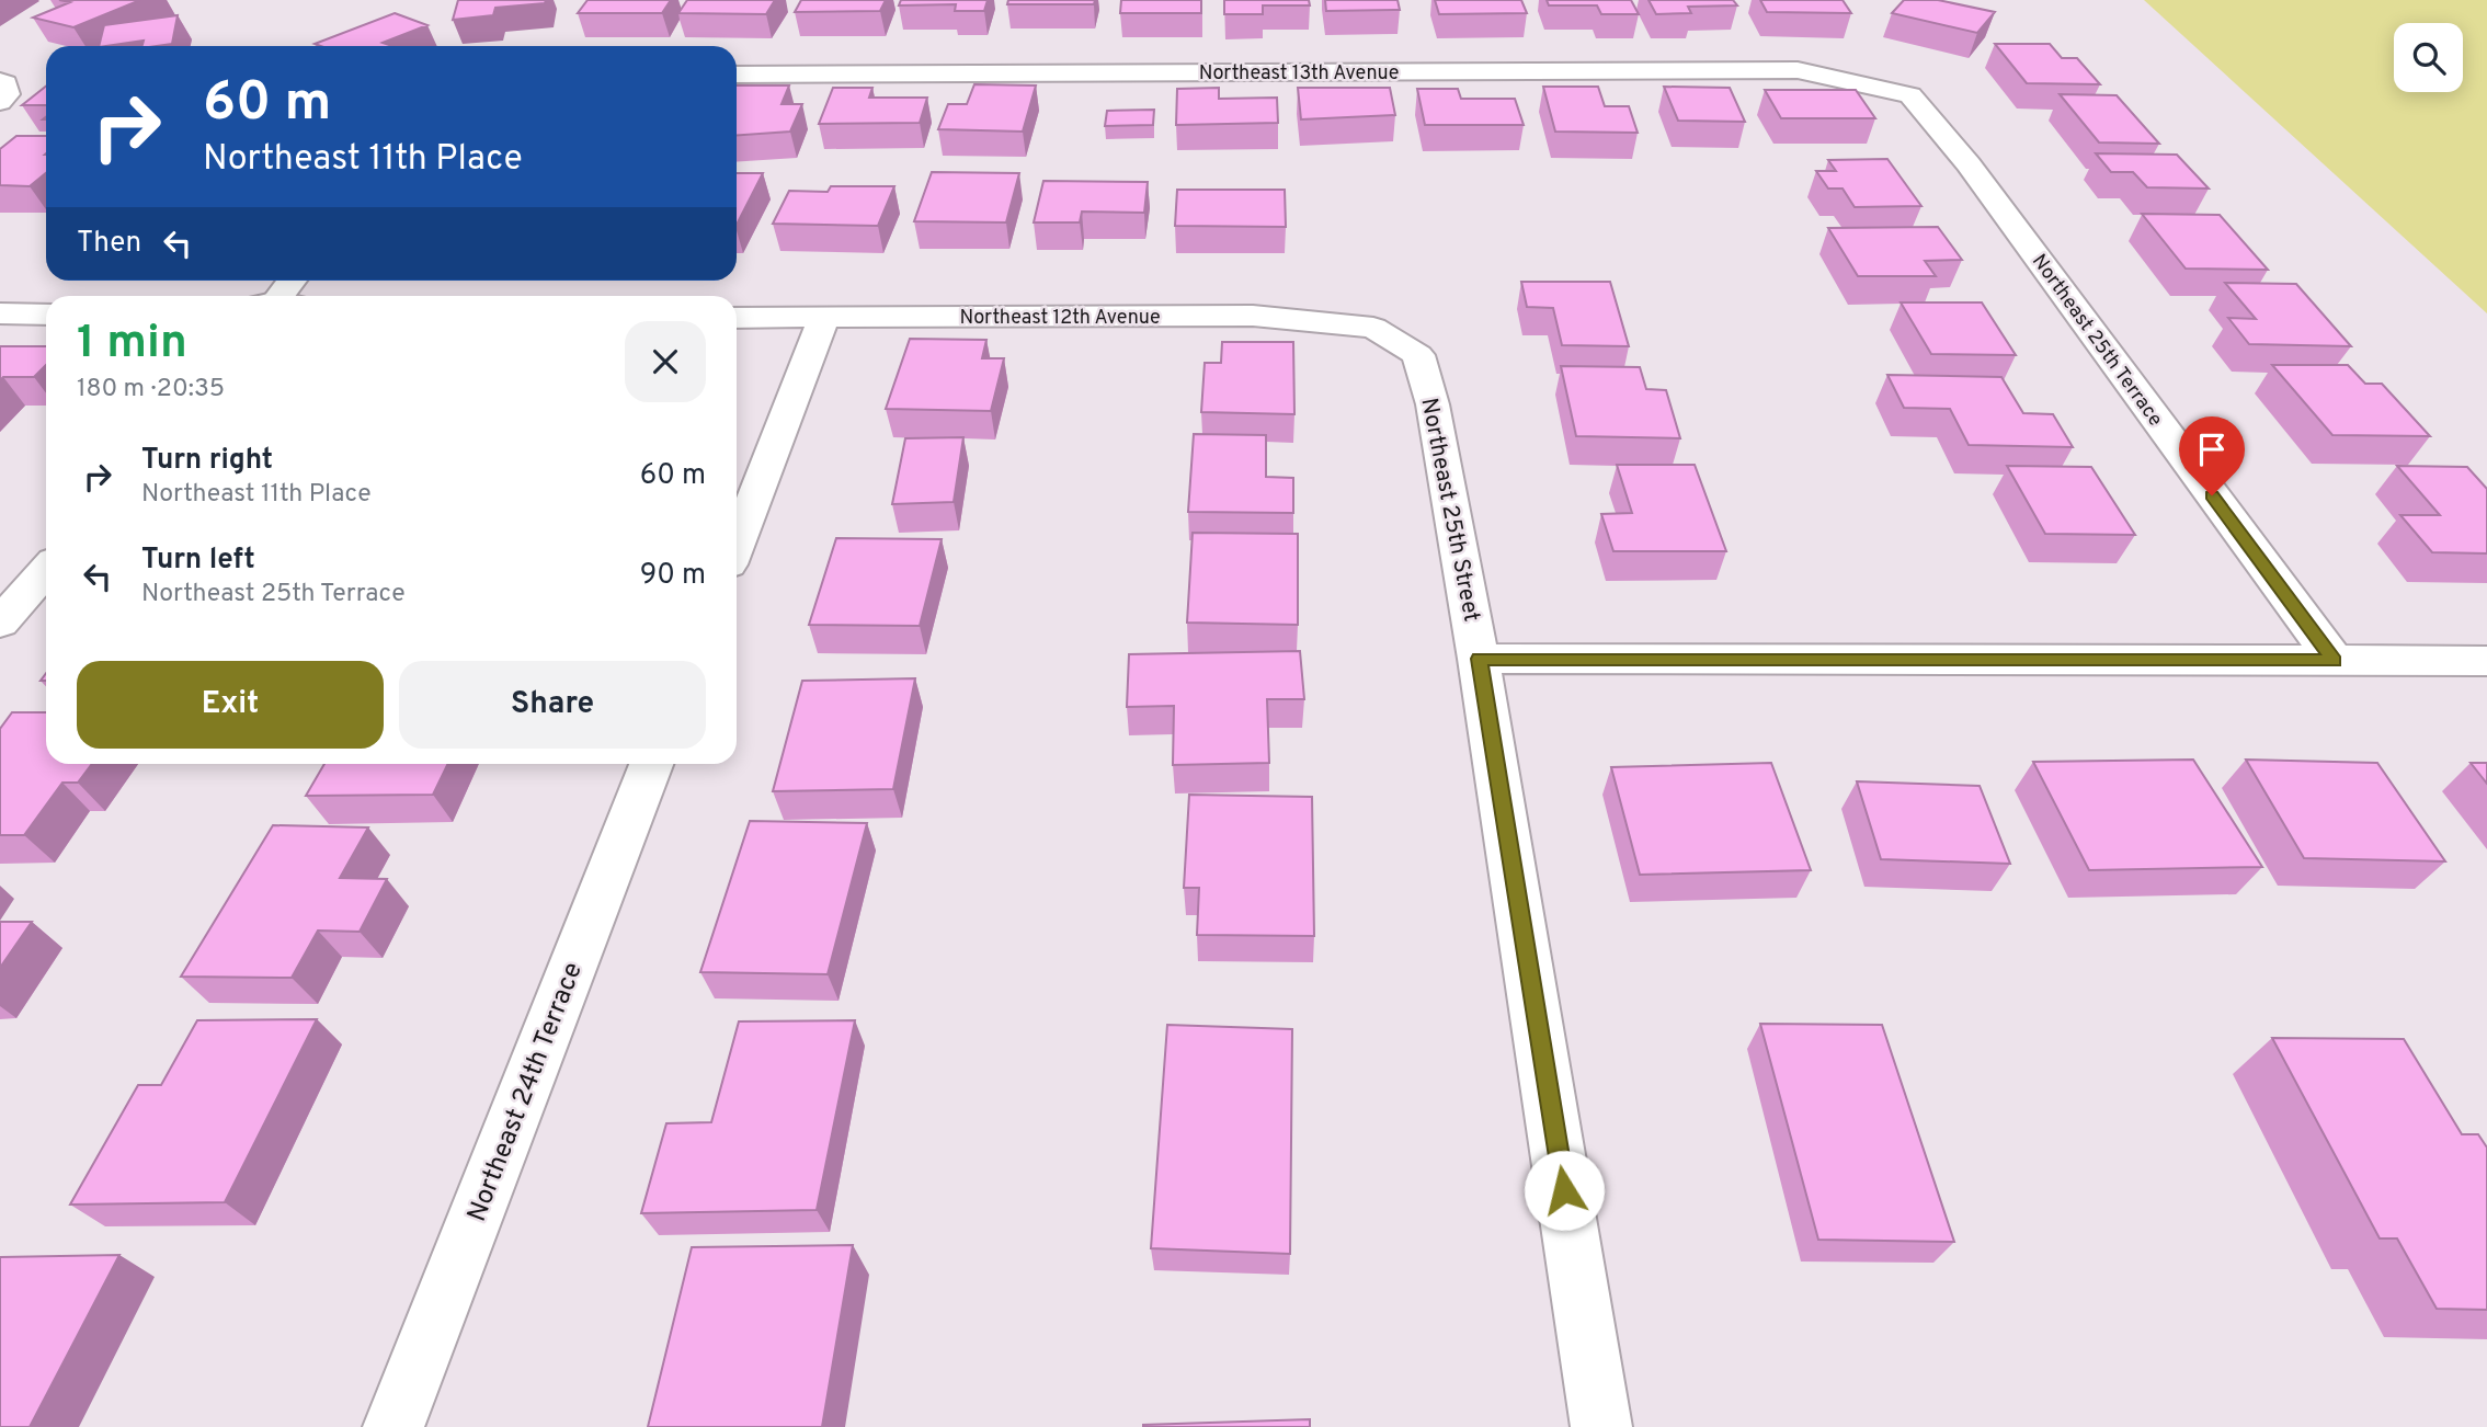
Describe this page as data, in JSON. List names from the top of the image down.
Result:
{
  "streets": {
    "street": [
      "Northeast 13th Avenue",
      "Northeast 12th Avenue",
      "Northeast 25th Terrace",
      "Northeast 25th Street",
      "Northeast 24th Terrace"
    ]
  },
  "crossings": [
    ["Northeast 13th Avenue", "Northeast 25th Terrace"],
    ["Northeast 12th Avenue", "Northeast 25th Street"]
  ],
  "page": {
    "turn": ["60 m", "Northeast 11th Place"],
    "then": "Then",
    "heading": ["1 min", "180 m · 20:35"],
    "list": [
      {
        "name": "Turn right",
        "note": "Northeast 11th Place",
        "value": "60 m"
      },
      {
        "name": "Turn left",
        "note": "Northeast 25th Terrace",
        "value": "90 m"
      }
    ],
    "buttons": ["Exit", "Share"]
  }
}
